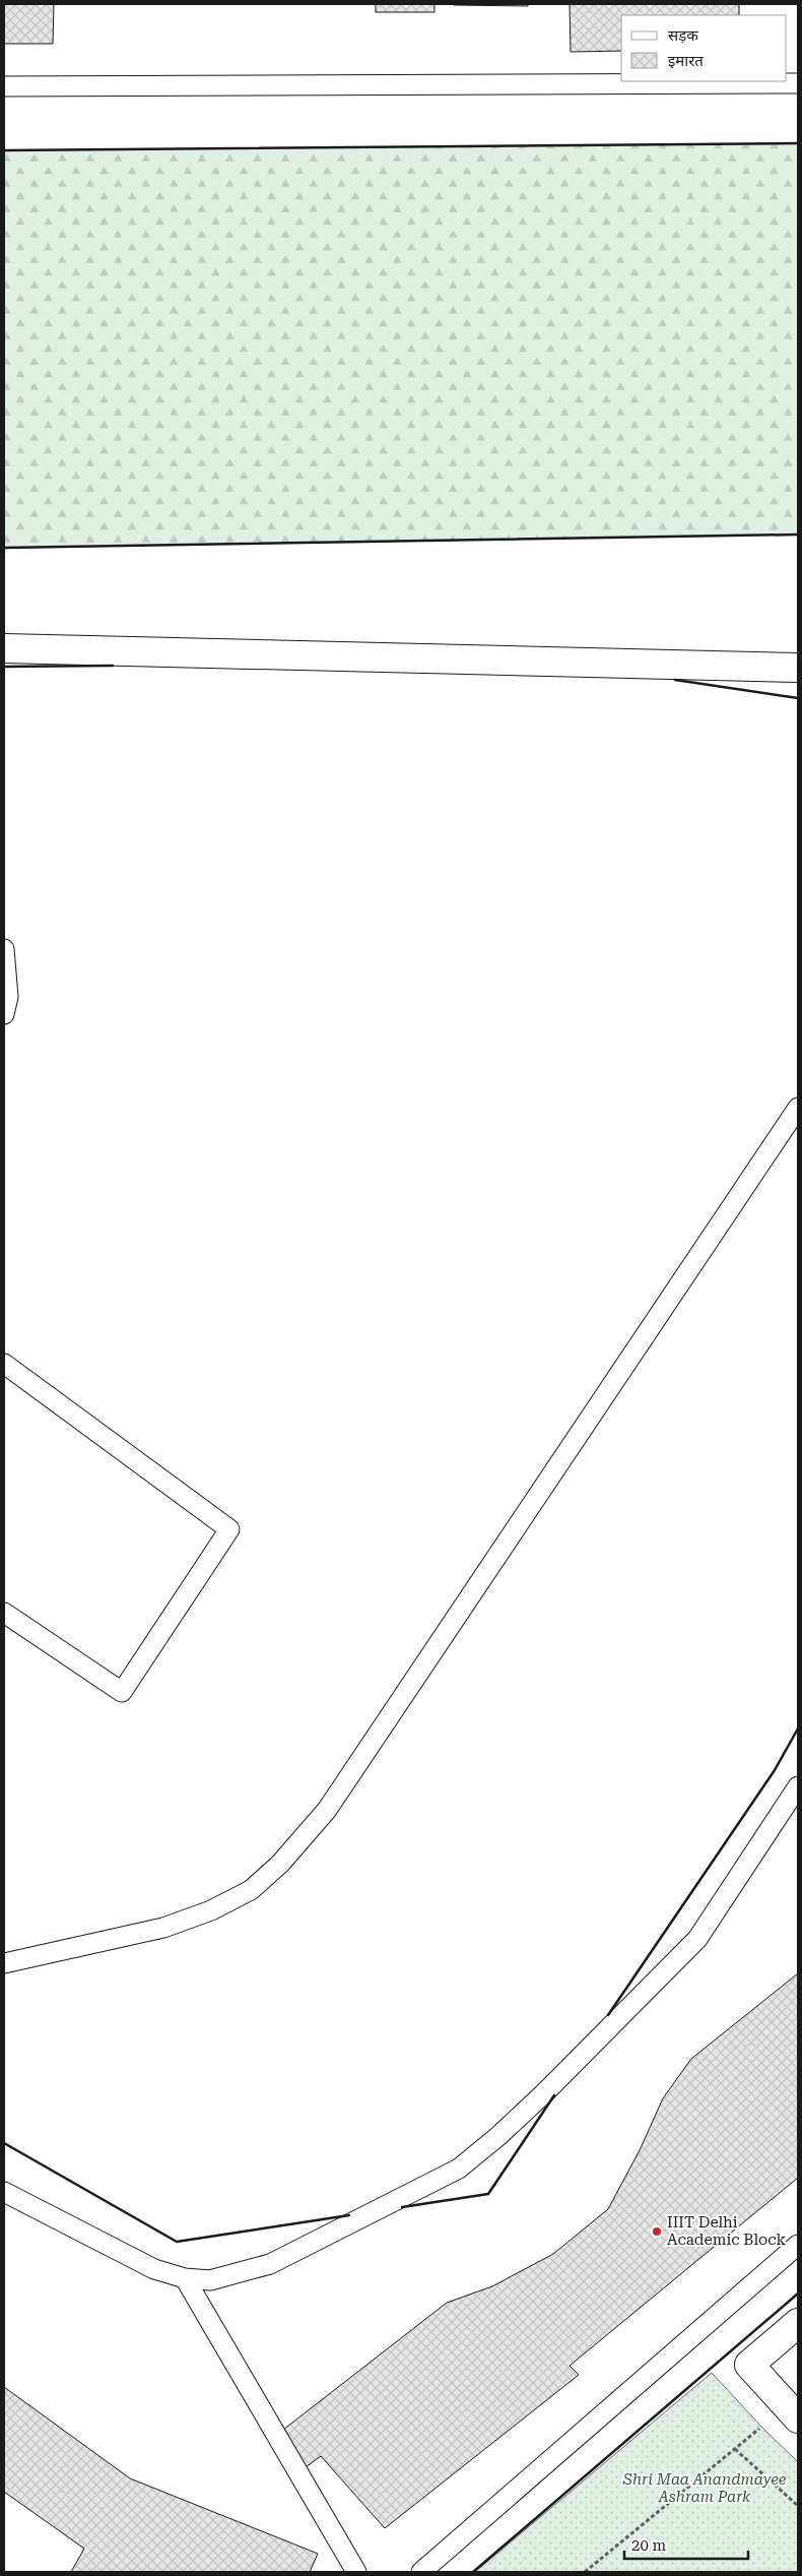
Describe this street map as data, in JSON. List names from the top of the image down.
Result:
{
  "parks": ["Shri Maa Anandmayee Ashram Park"],
  "places": ["IIIT Delhi Academic Block"],
  "legend": ["सड़क", "इमारत"],
  "scale_bar": "20 m"
}
